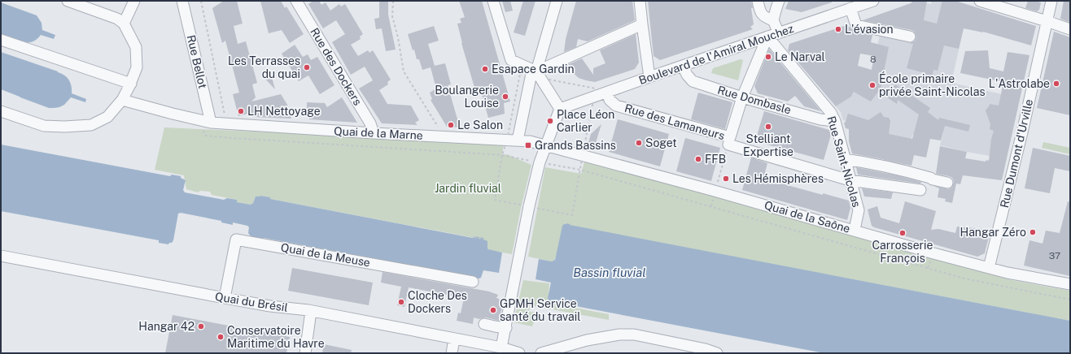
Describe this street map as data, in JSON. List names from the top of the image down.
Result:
{
  "streets": {
    "street": [
      "Boulevard de l'Amiral Mouchez",
      "Rue Bellot",
      "Rue des Dockers",
      "Rue Dombasle",
      "Rue des Lamaneurs",
      "Quai de la Marne",
      "Rue Dumont d'Urville",
      "Rue Saint-Nicolas",
      "Quai de la Saône",
      "Quai de la Meuse",
      "Quai du Brésil"
    ]
  },
  "crossings": [
    ["Boulevard de l'Amiral Mouchez", "Rue Dombasle"],
    ["Boulevard de l'Amiral Mouchez", "Rue des Lamaneurs"],
    ["Boulevard de l'Amiral Mouchez", "Rue Saint-Nicolas"],
    ["Rue Bellot", "Quai de la Marne"],
    ["Rue des Dockers", "Quai de la Marne"],
    ["Rue Dombasle", "Rue Saint-Nicolas"],
    ["Rue des Lamaneurs", "Rue Saint-Nicolas"],
    ["Quai de la Marne", "Quai de la Saône"],
    ["Rue Dumont d'Urville", "Quai de la Saône"],
    ["Rue Saint-Nicolas", "Quai de la Saône"],
    ["Quai de la Meuse", "Quai du Brésil"]
  ],
  "water": ["Bassin fluvial"],
  "parks": ["Jardin fluvial"],
  "places": {
    "other": [
      "L'évasion",
      "Le Narval",
      "Les Terrasses du quai",
      "Esapace Gardin",
      "L'Astrolabe",
      "École primaire privée Saint-Nicolas",
      "Boulangerie Louise",
      "LH Nettoyage",
      "Place Léon Carlier",
      "Le Salon",
      "Stelliant Expertise",
      "Soget",
      "FFB",
      "Les Hémisphères",
      "Hangar Zéro",
      "Carrosserie François",
      "Cloche Des Dockers",
      "GPMH Service santé du travail",
      "Hangar 42",
      "Conservatoire Maritime du Havre"
    ],
    "transit": ["Grands Bassins"]
  },
  "house_numbers": ["8", "37"]
}
